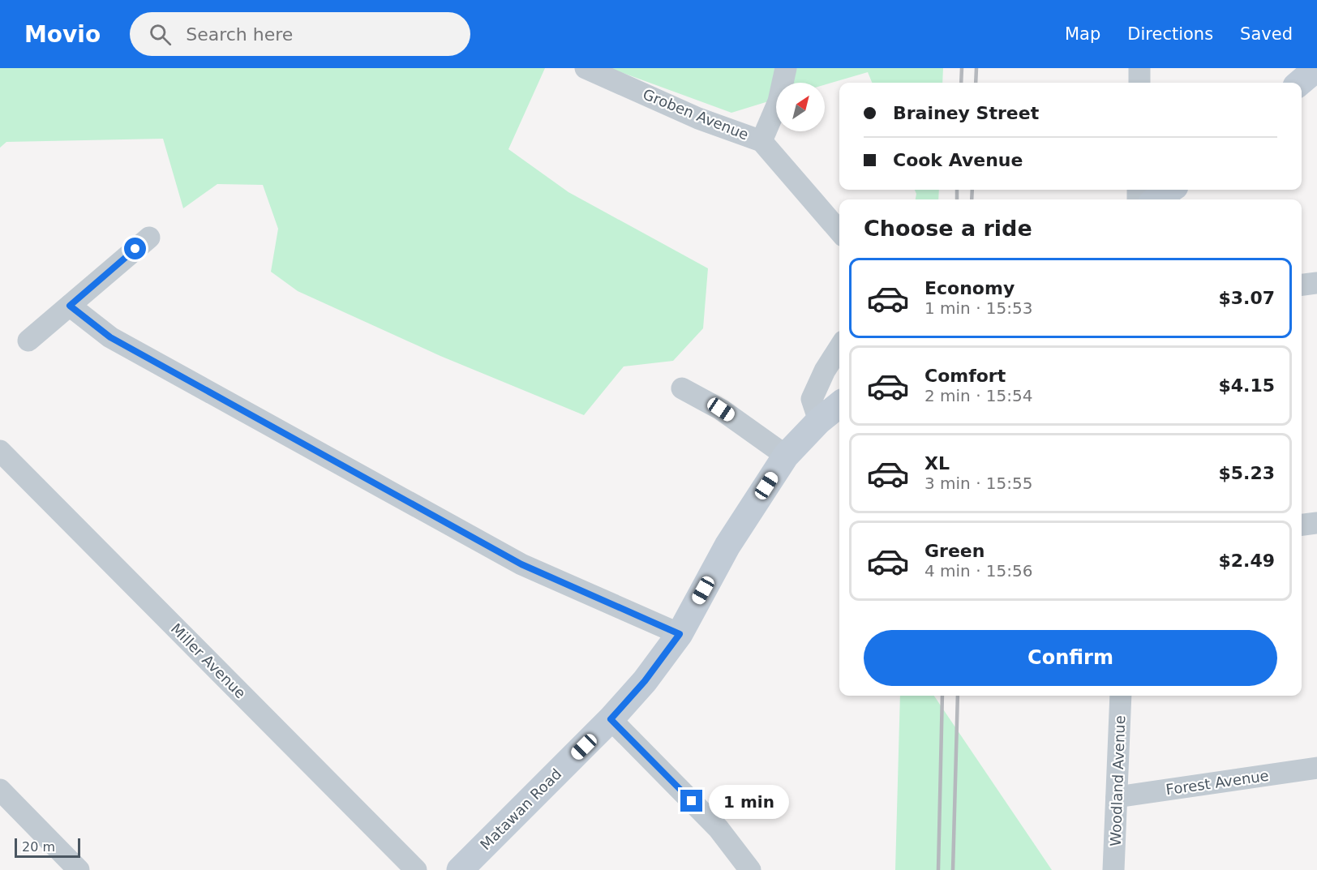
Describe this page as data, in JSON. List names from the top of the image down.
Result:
{
  "streets": {
    "main road": ["Matawan Road"],
    "street": [
      "Groben Avenue",
      "Miller Avenue",
      "Woodland Avenue",
      "Forest Avenue"
    ]
  },
  "crossings": [
    ["Woodland Avenue", "Forest Avenue"]
  ],
  "scale_bar": "20 m",
  "north": "top right",
  "page": {
    "header": "Movio",
    "search": "Search here",
    "nav": ["Map", "Directions", "Saved"],
    "banner": ["Brainey Street", "Cook Avenue"],
    "heading": "Choose a ride",
    "list": [
      {
        "name": "Economy",
        "note": "1 min · 15:53",
        "value": "$3.07"
      },
      {
        "name": "Comfort",
        "note": "2 min · 15:54",
        "value": "$4.15"
      },
      {
        "name": "XL",
        "note": "3 min · 15:55",
        "value": "$5.23"
      },
      {
        "name": "Green",
        "note": "4 min · 15:56",
        "value": "$2.49"
      }
    ],
    "buttons": "Confirm",
    "bubble": "1 min",
    "scale": "20 m"
  }
}
